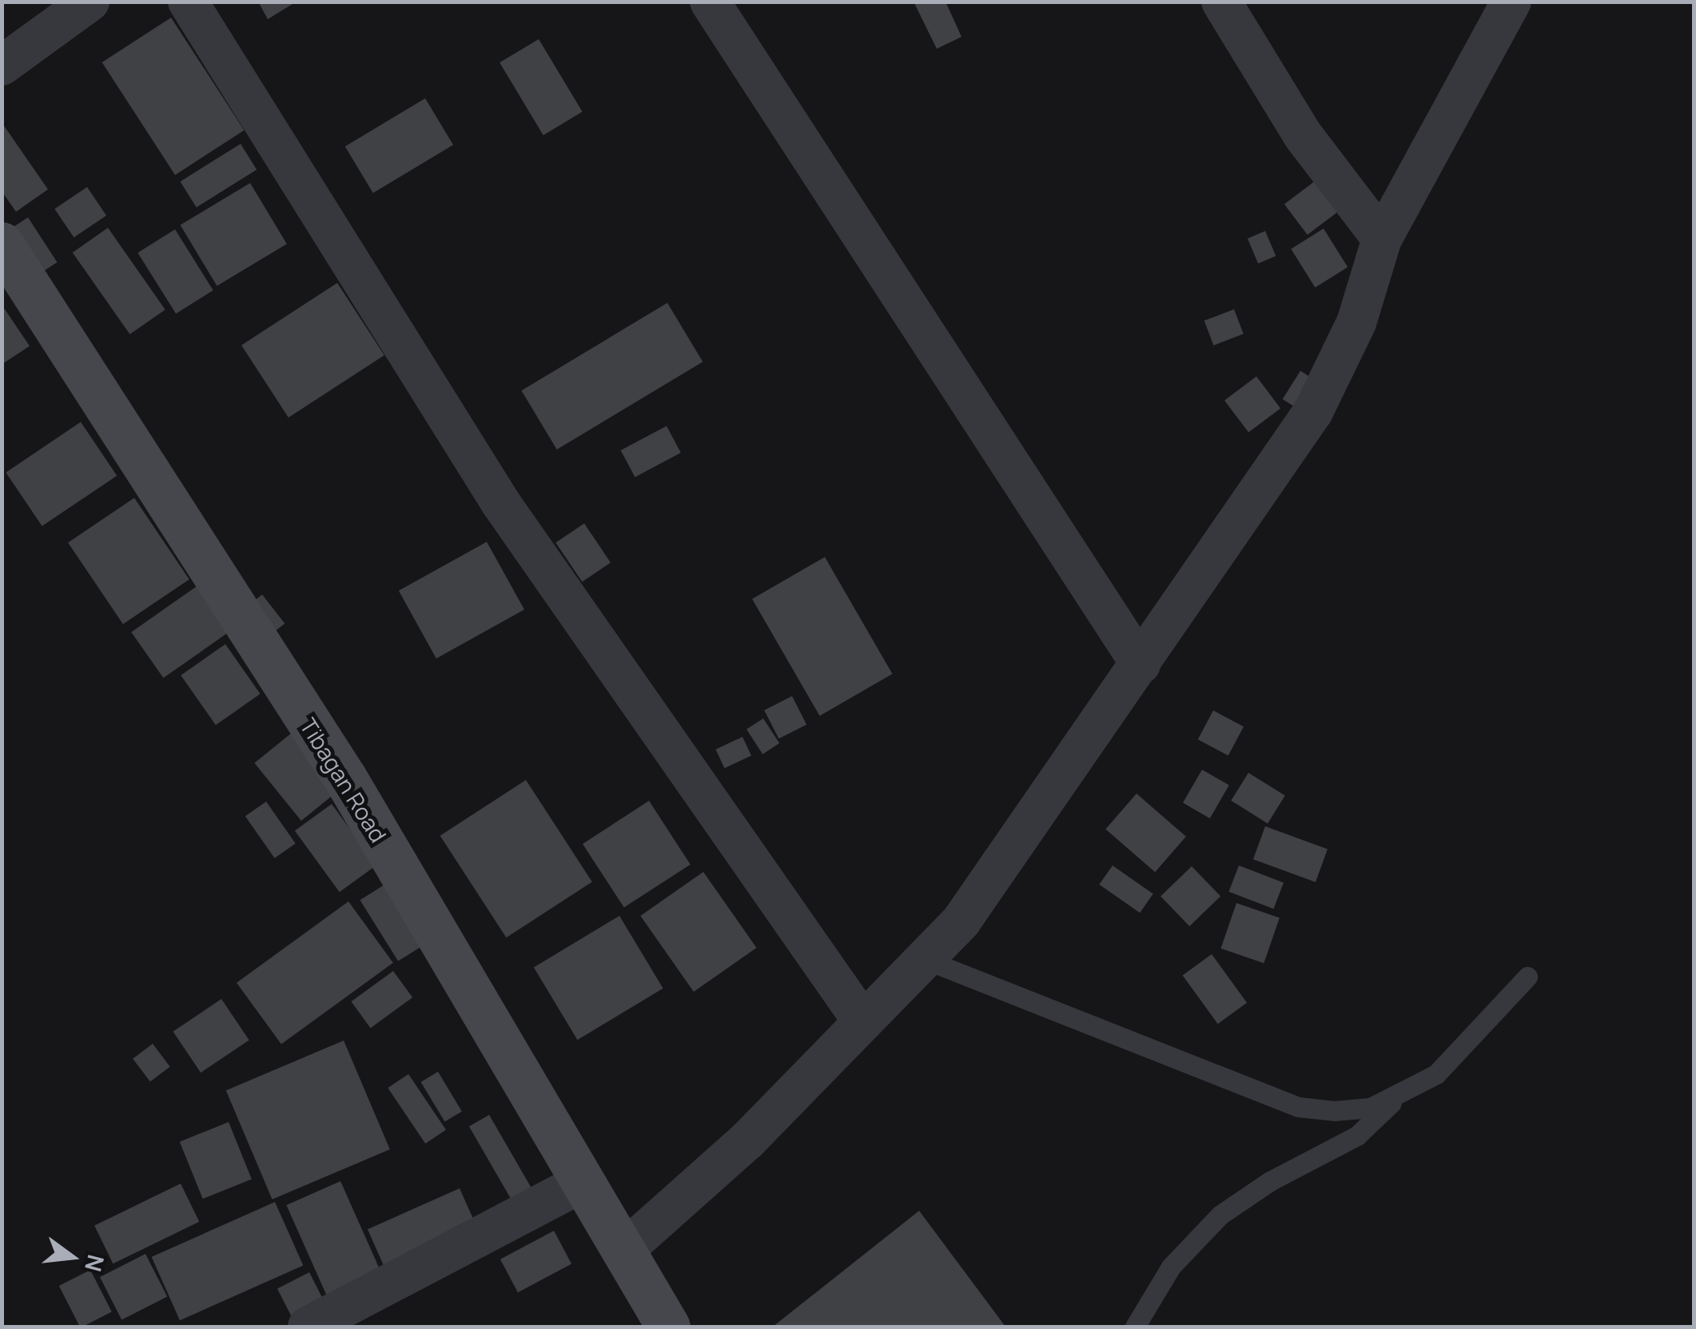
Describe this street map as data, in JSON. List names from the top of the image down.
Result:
{
  "streets": {
    "main road": ["Tibagan Road"]
  },
  "north": "right"
}
